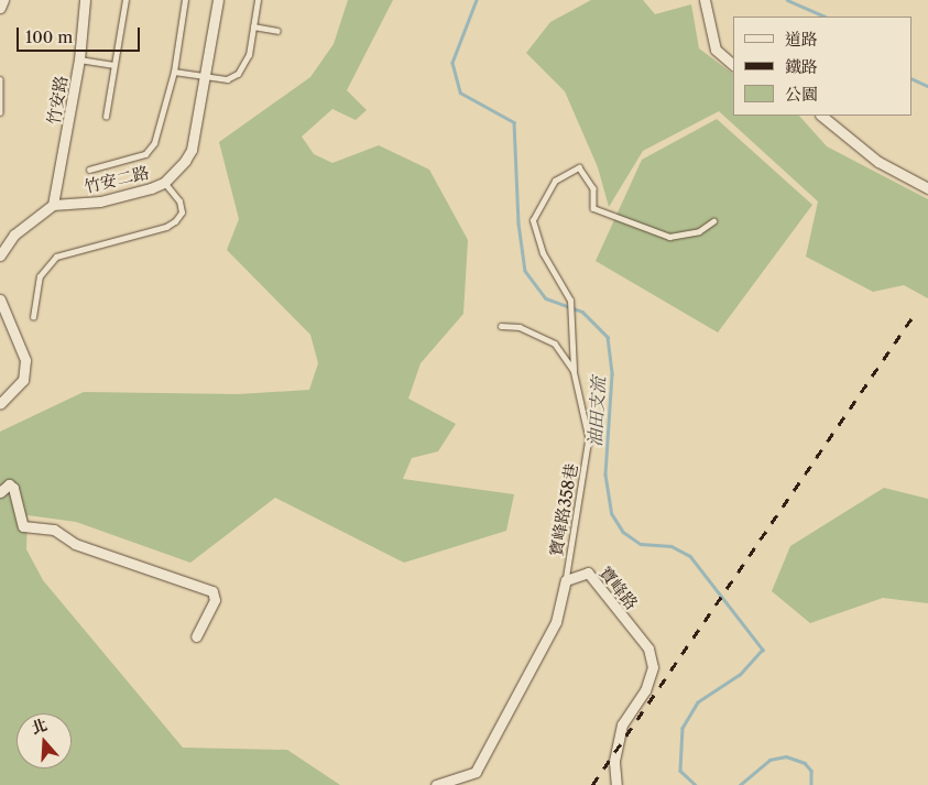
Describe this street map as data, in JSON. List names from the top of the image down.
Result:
{
  "streets": {
    "street": ["竹安路", "竹安二路", "寶峰路"],
    "lane": ["寶峰路358巷"]
  },
  "crossings": [
    ["竹安路", "竹安二路"],
    ["寶峰路358巷", "寶峰路"]
  ],
  "water": ["油田支流"],
  "legend": ["道路", "鐵路", "公園"],
  "scale_bar": "100 m",
  "north": "top"
}
